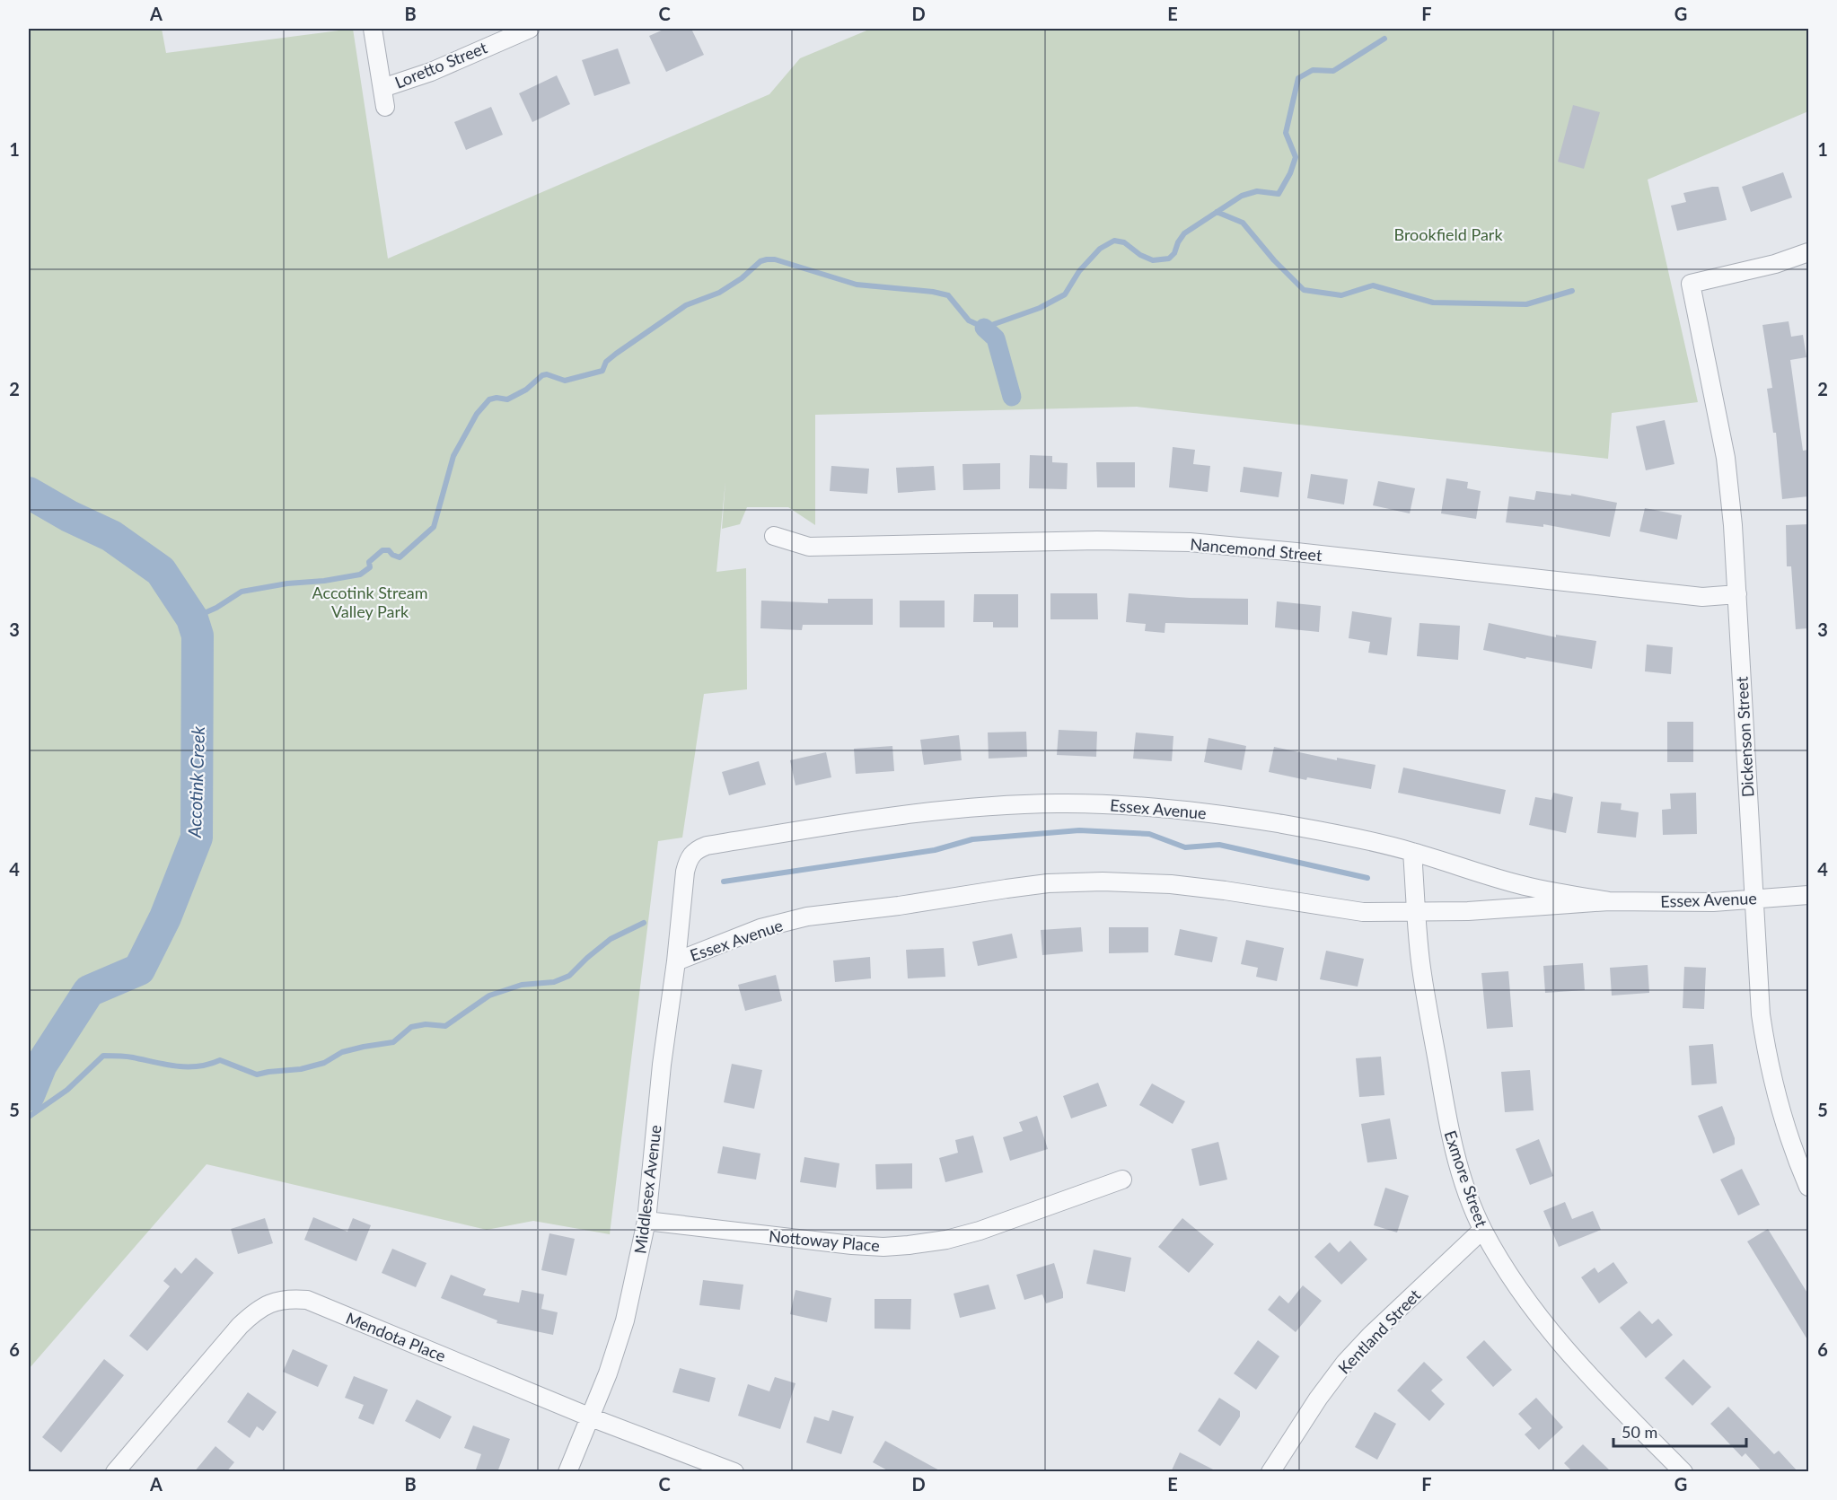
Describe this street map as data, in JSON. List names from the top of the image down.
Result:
{
  "streets": {
    "street": [
      "Loretto Street",
      "Nancemond Street",
      "Dickenson Street",
      "Essex Avenue",
      "Exmore Street",
      "Middlesex Avenue",
      "Nottoway Place",
      "Kentland Street",
      "Mendota Place"
    ]
  },
  "crossings": [
    ["Nancemond Street", "Dickenson Street"],
    ["Dickenson Street", "Essex Avenue"],
    ["Essex Avenue", "Exmore Street"],
    ["Essex Avenue", "Middlesex Avenue"],
    ["Exmore Street", "Kentland Street"],
    ["Middlesex Avenue", "Nottoway Place"],
    ["Middlesex Avenue", "Mendota Place"]
  ],
  "water": ["Accotink Creek"],
  "parks": ["Brookfield Park", "Accotink Stream Valley Park"],
  "scale_bar": "50 m",
  "grid": {
    "columns": [
      "A",
      "B",
      "C",
      "D",
      "E",
      "F",
      "G"
    ],
    "rows": [
      "1",
      "2",
      "3",
      "4",
      "5",
      "6"
    ]
  }
}
